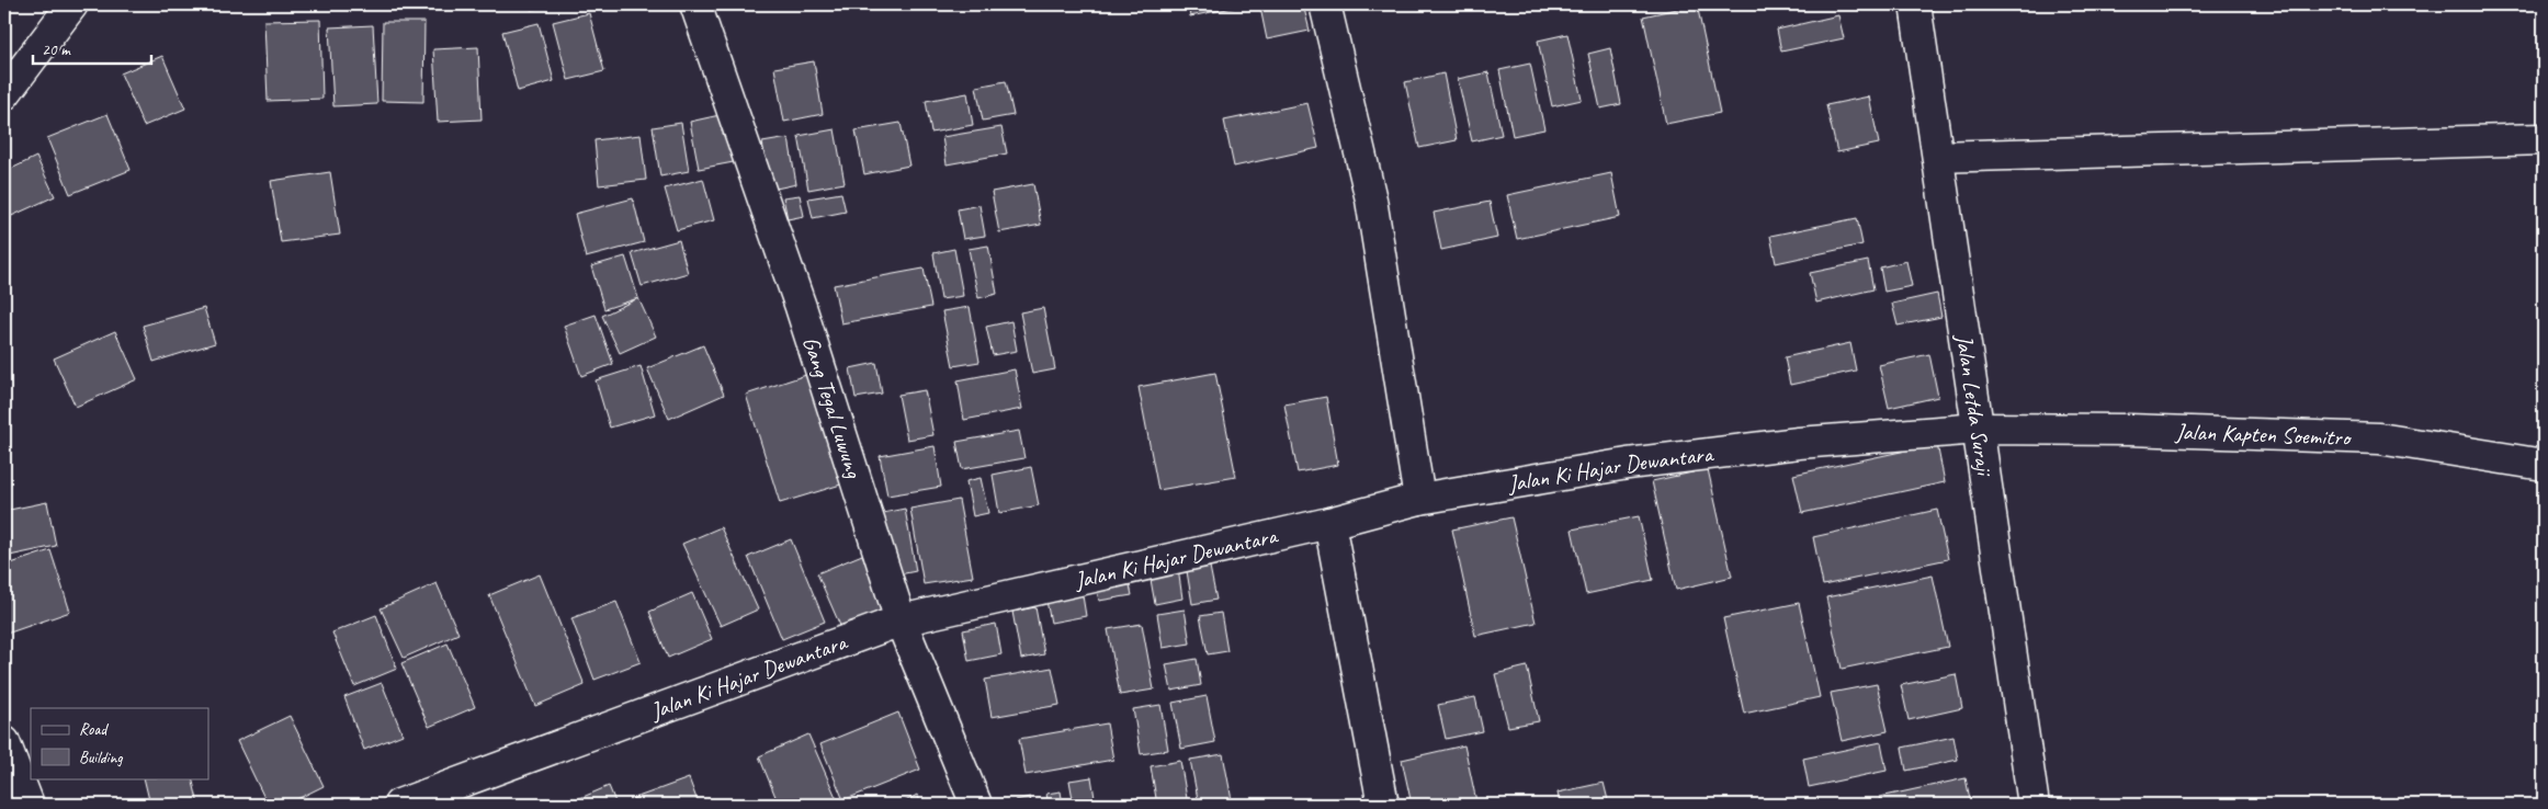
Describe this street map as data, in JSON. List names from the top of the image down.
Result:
{
  "streets": {
    "street": [
      "Jalan Letda Suraji",
      "Gang Tegal Luwung",
      "Jalan Kapten Soemitro",
      "Jalan Ki Hajar Dewantara"
    ]
  },
  "crossings": [
    ["Jalan Letda Suraji", "Jalan Kapten Soemitro"],
    ["Jalan Letda Suraji", "Jalan Ki Hajar Dewantara"],
    ["Gang Tegal Luwung", "Jalan Ki Hajar Dewantara"],
    ["Jalan Kapten Soemitro", "Jalan Ki Hajar Dewantara"]
  ],
  "legend": ["Road", "Building"],
  "scale_bar": "20 m"
}
